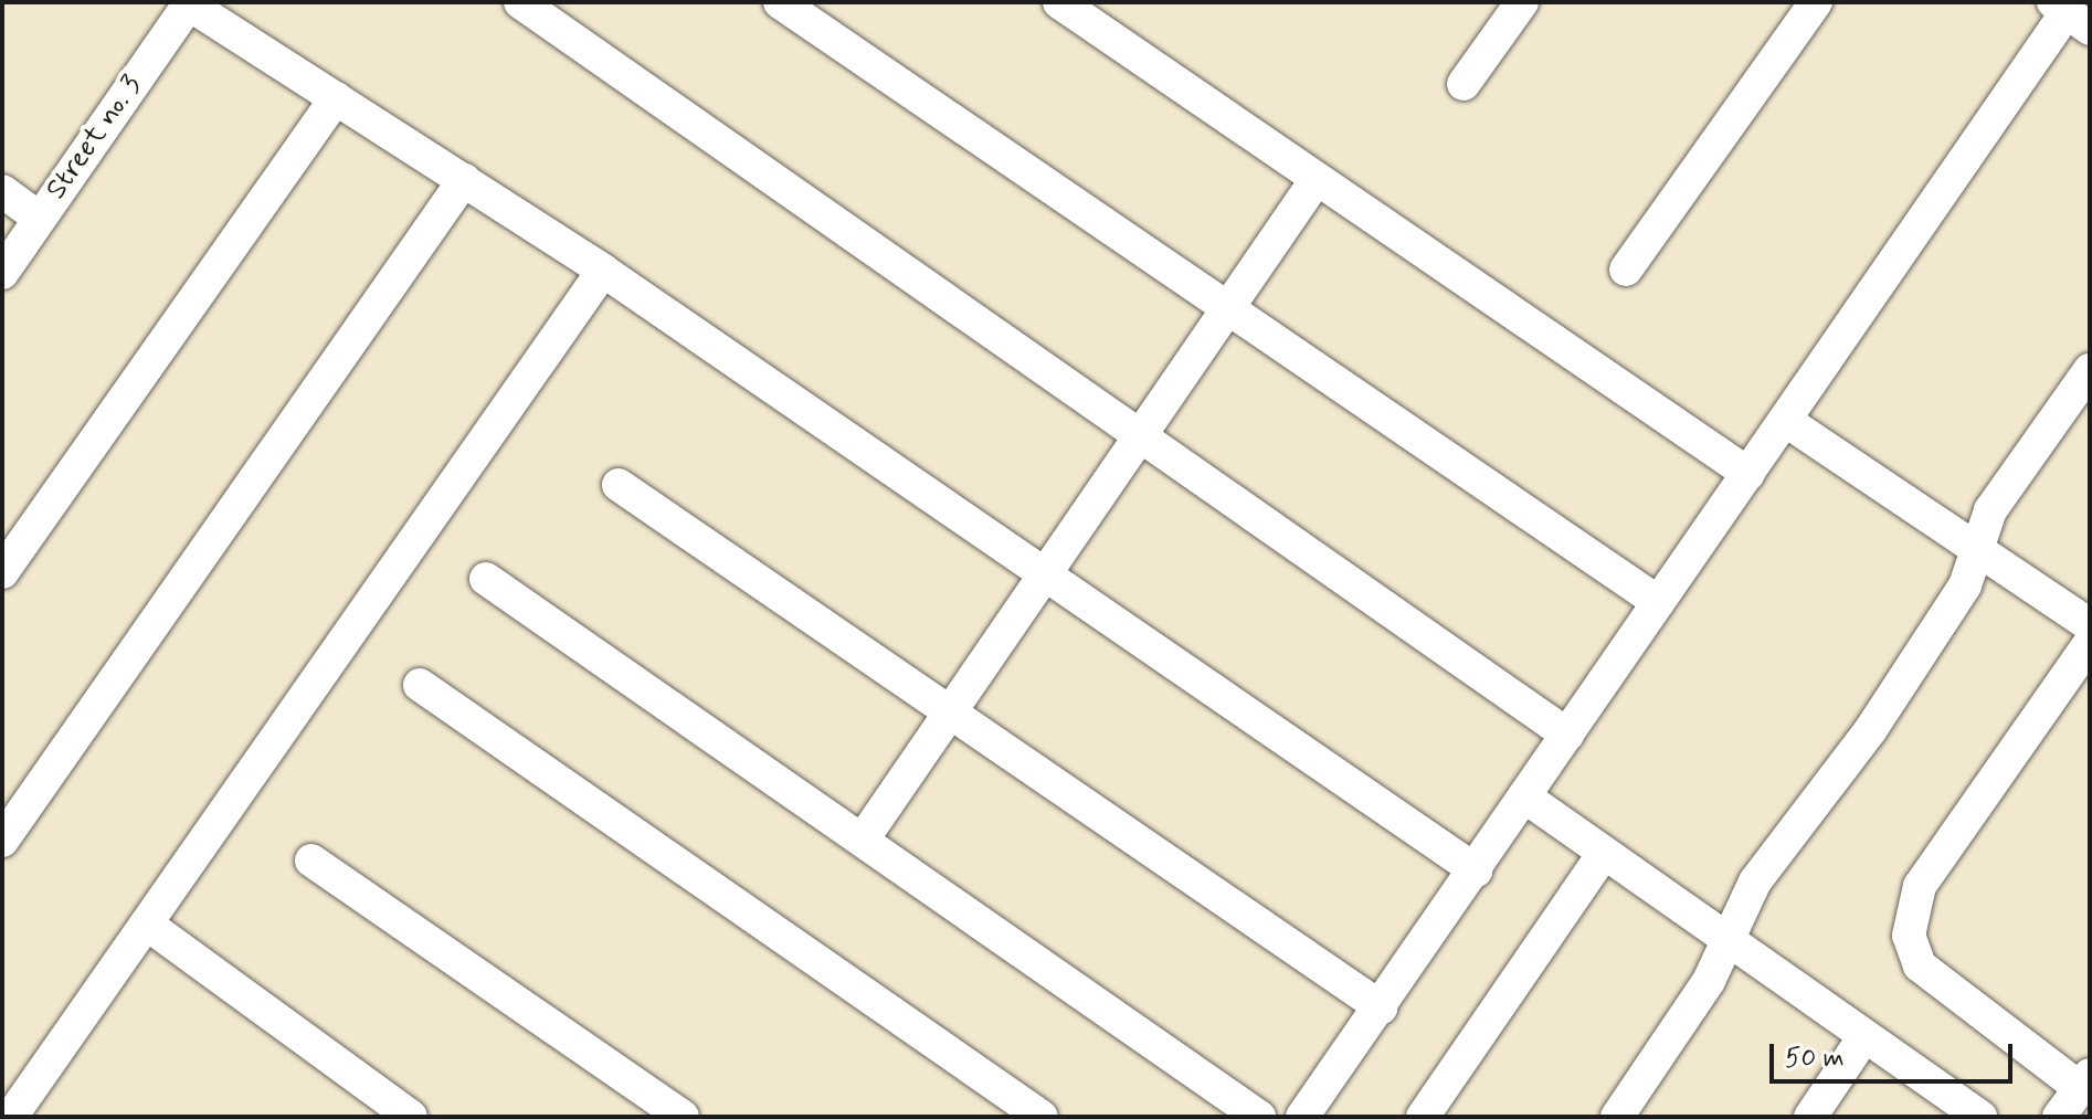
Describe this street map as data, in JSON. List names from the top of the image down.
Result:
{
  "streets": {
    "street": ["Street no. 3"]
  },
  "scale_bar": "50 m"
}
